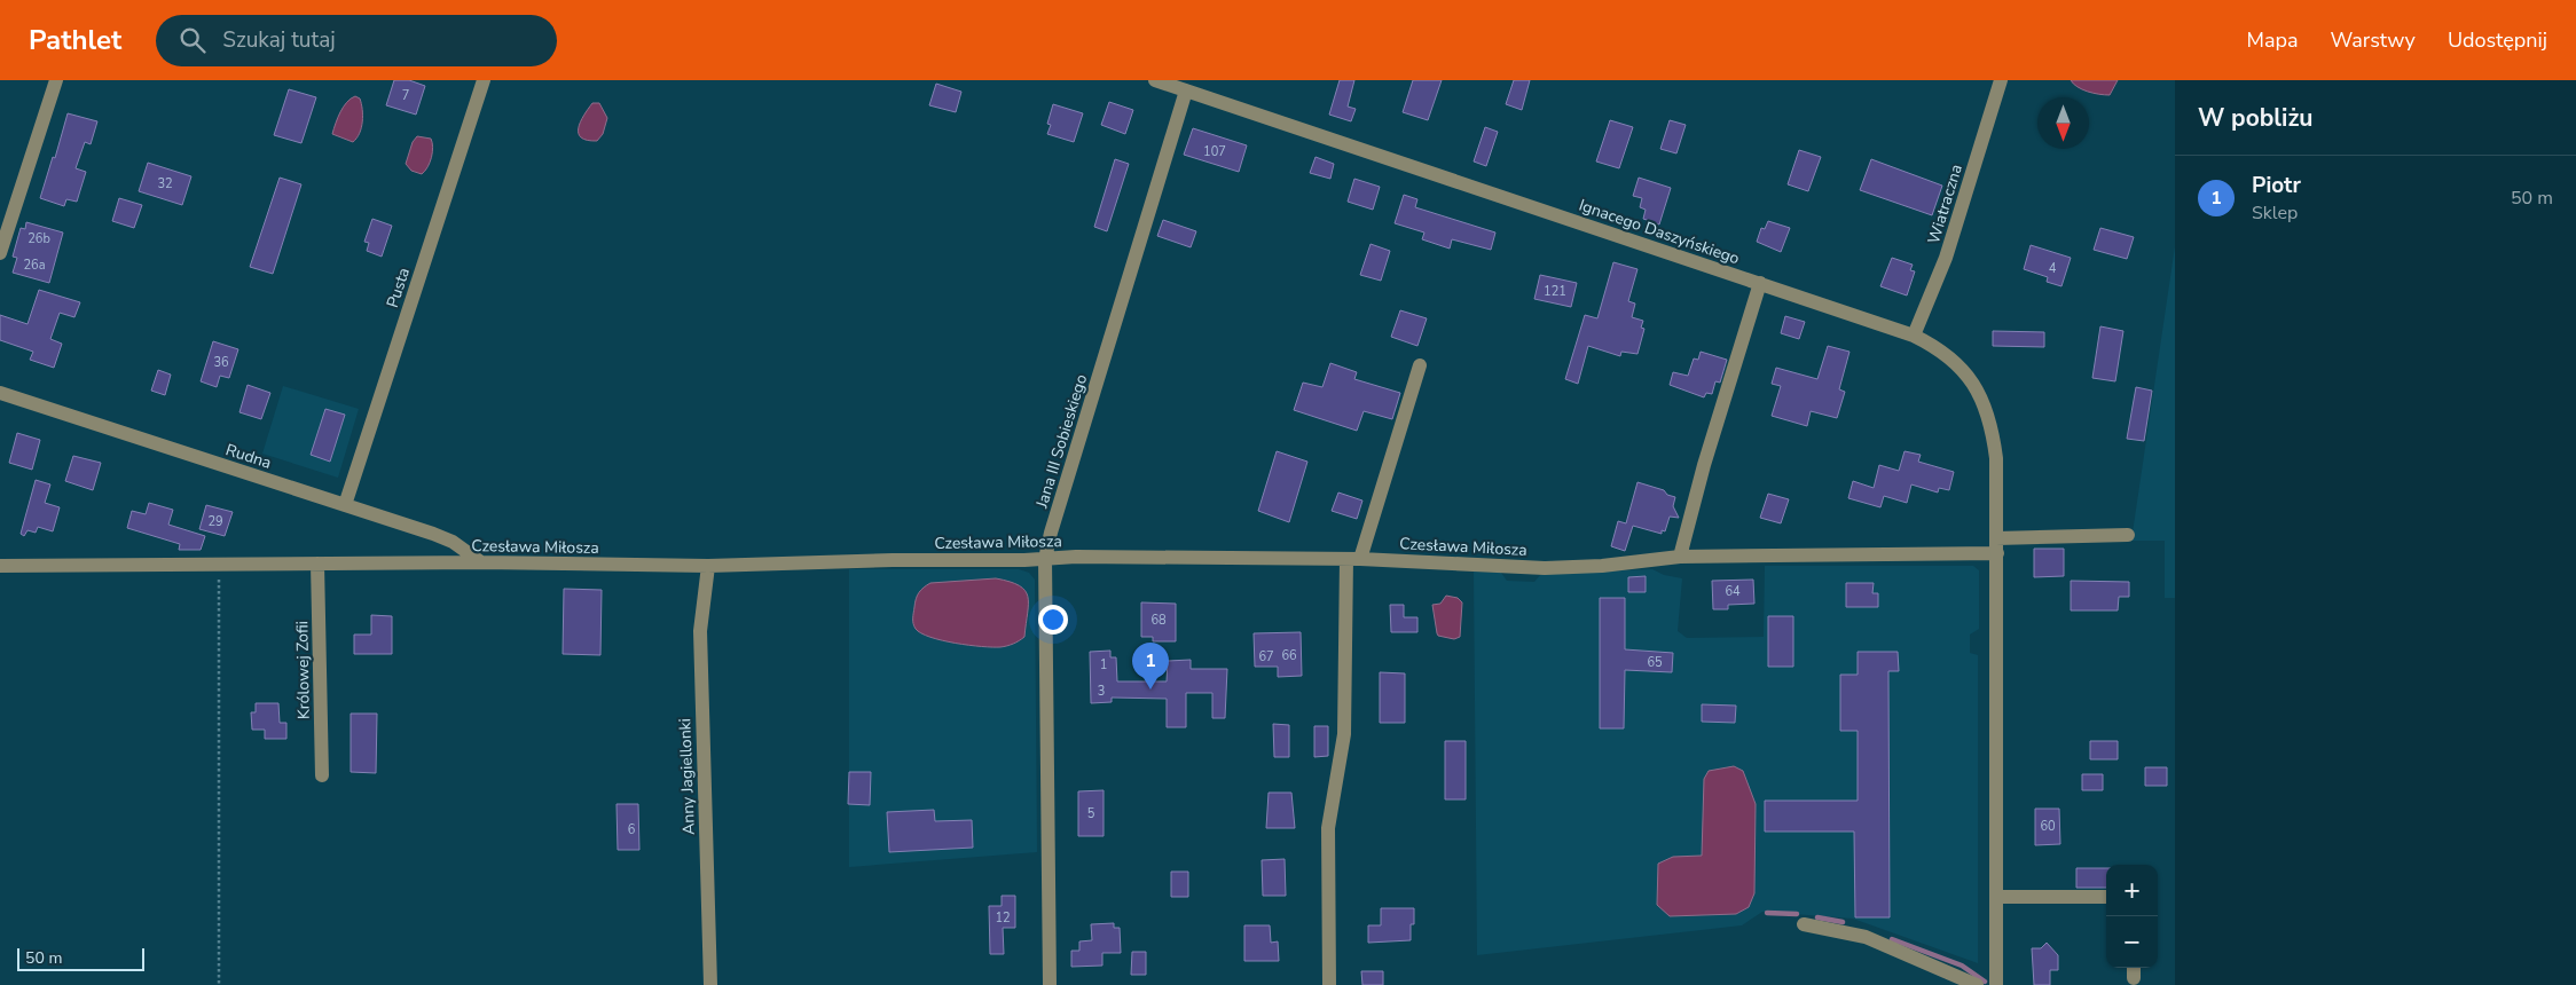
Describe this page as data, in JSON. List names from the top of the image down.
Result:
{
  "streets": {
    "street": [
      "Wiatraczna",
      "Ignacego Daszyńskiego",
      "Pusta",
      "Jana III Sobieskiego",
      "Rudna",
      "Czesława Miłosza",
      "Królowej Zofii",
      "Anny Jagiellonki"
    ]
  },
  "crossings": [
    ["Wiatraczna", "Ignacego Daszyńskiego"],
    ["Ignacego Daszyńskiego", "Jana III Sobieskiego"],
    ["Ignacego Daszyńskiego", "Czesława Miłosza"],
    ["Pusta", "Rudna"],
    ["Jana III Sobieskiego", "Czesława Miłosza"],
    ["Rudna", "Czesława Miłosza"],
    ["Czesława Miłosza", "Królowej Zofii"],
    ["Czesława Miłosza", "Anny Jagiellonki"]
  ],
  "house_numbers": [
    "7",
    "107",
    "32",
    "26b",
    "26a",
    "4",
    "121",
    "36",
    "29",
    "64",
    "68",
    "66",
    "67",
    "65",
    "1",
    "3",
    "5",
    "60",
    "6",
    "12"
  ],
  "scale_bar": "50 m",
  "north": "bottom",
  "page": {
    "header": "Pathlet",
    "search": "Szukaj tutaj",
    "nav": ["Mapa", "Warstwy", "Udostępnij"],
    "heading": "W pobliżu",
    "list": [
      {
        "mark": "1",
        "name": "Piotr",
        "note": "Sklep",
        "value": "50 m"
      }
    ],
    "pins": "1",
    "map_buttons": ["+", "−"],
    "scale": "50 m"
  }
}
